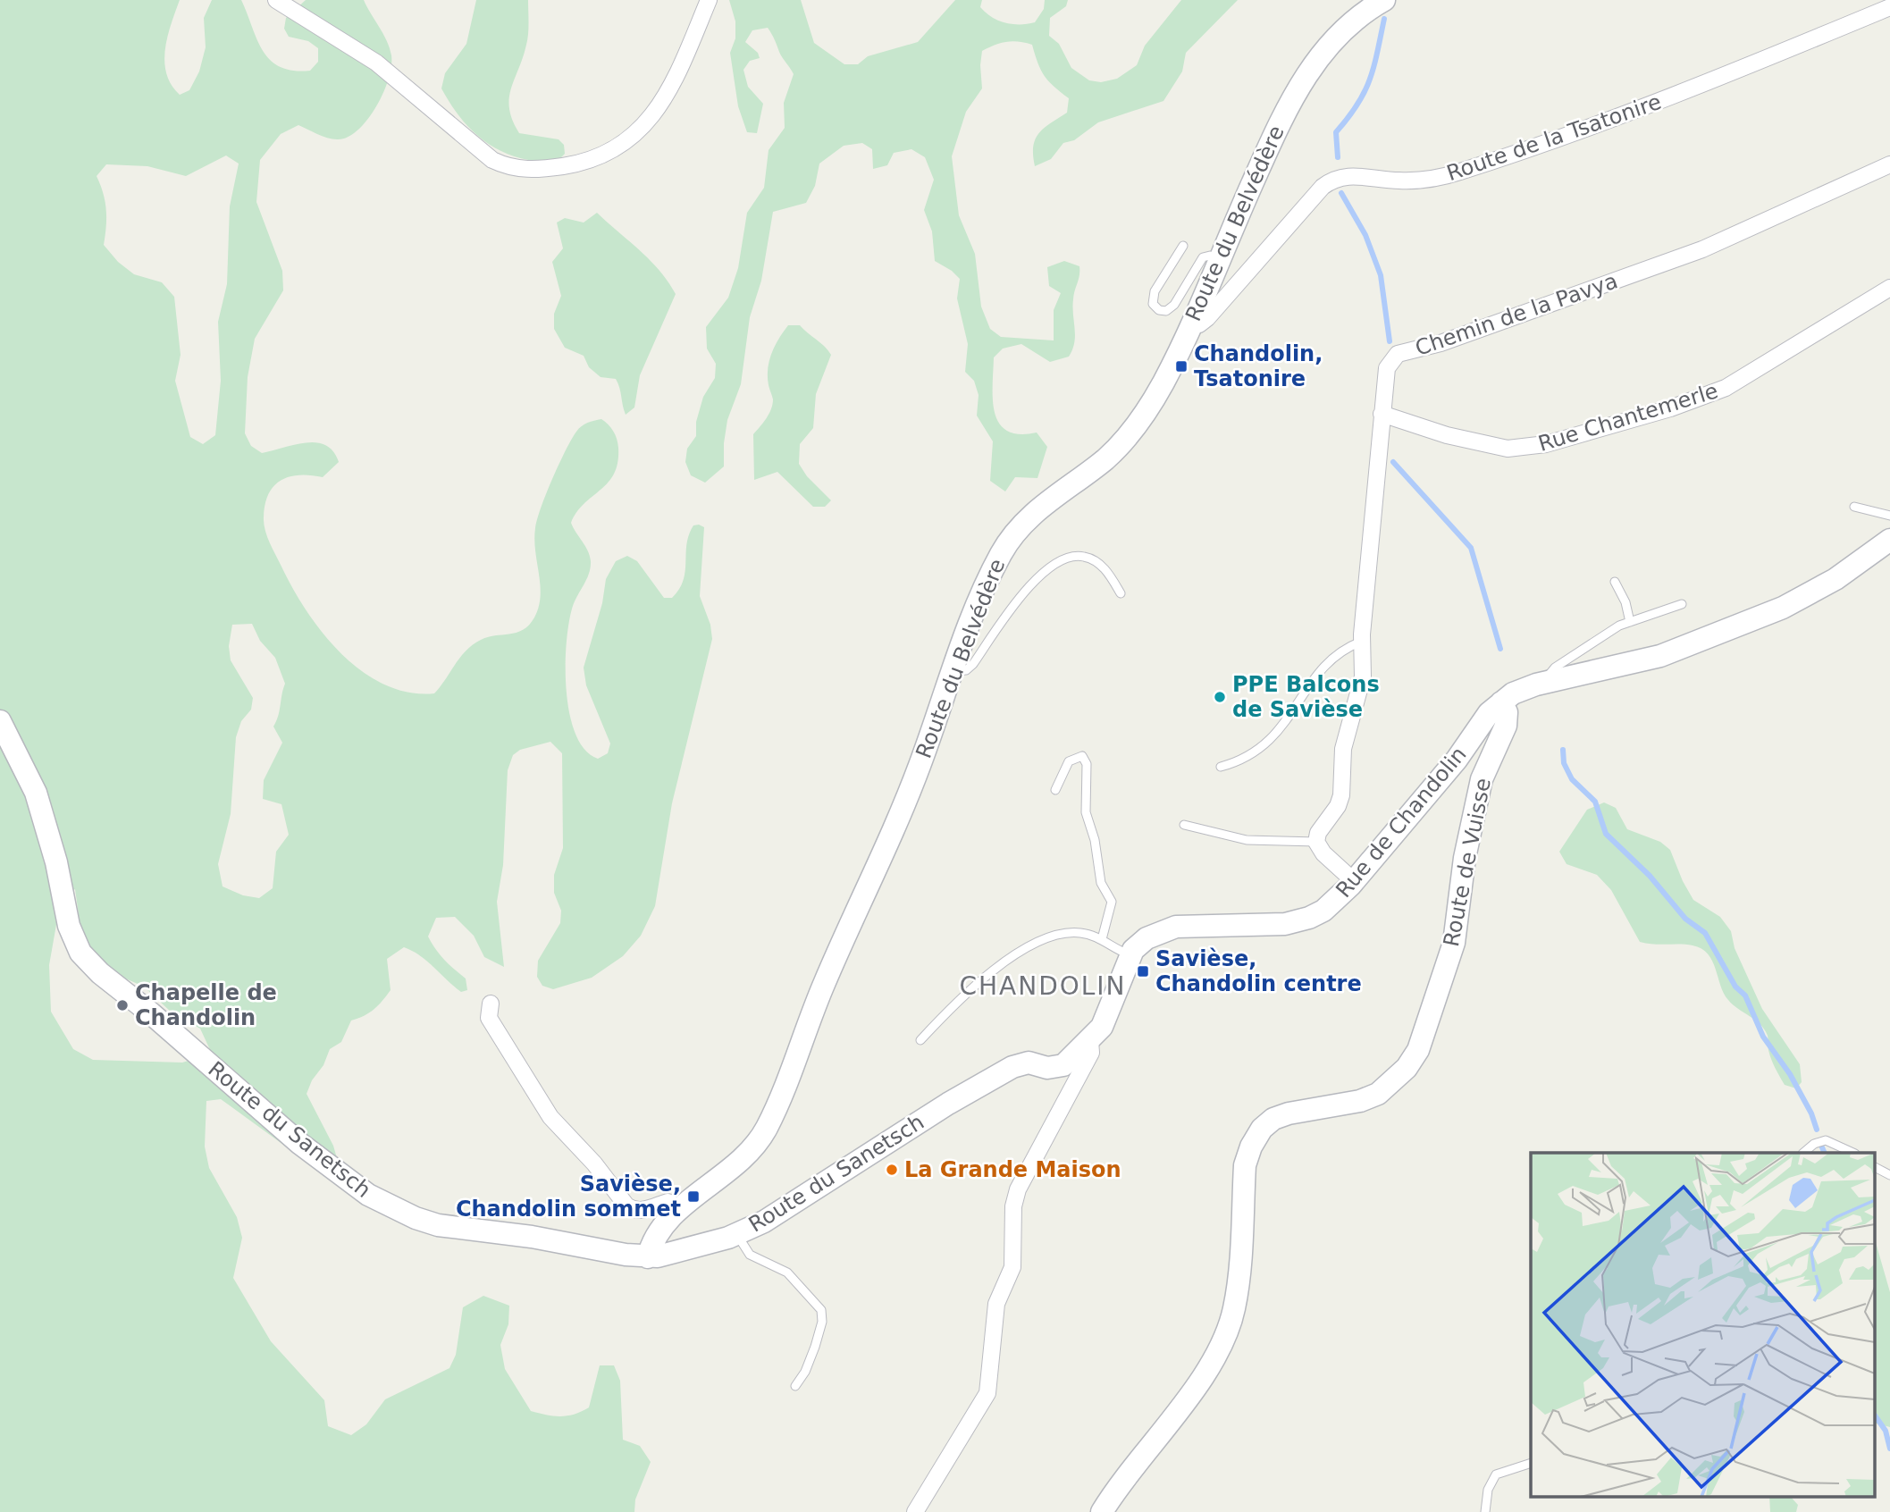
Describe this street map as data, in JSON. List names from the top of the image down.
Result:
{
  "streets": {
    "street": [
      "Route de la Tsatonire",
      "Route du Belvédère",
      "Chemin de la Pavya",
      "Rue Chantemerle",
      "Rue de Chandolin",
      "Route de Vuisse",
      "Route du Sanetsch"
    ]
  },
  "crossings": [
    ["Route de la Tsatonire", "Route du Belvédère"],
    ["Route du Belvédère", "Route du Sanetsch"],
    ["Chemin de la Pavya", "Rue Chantemerle"],
    ["Rue de Chandolin", "Route de Vuisse"],
    ["Rue de Chandolin", "Route du Sanetsch"]
  ],
  "districts": ["CHANDOLIN"],
  "places": {
    "transit": ["Chandolin, Tsatonire", "Savièse, Chandolin centre", "Savièse, Chandolin sommet"],
    "other": ["PPE Balcons de Savièse", "Chapelle de Chandolin", "La Grande Maison"]
  }
}
